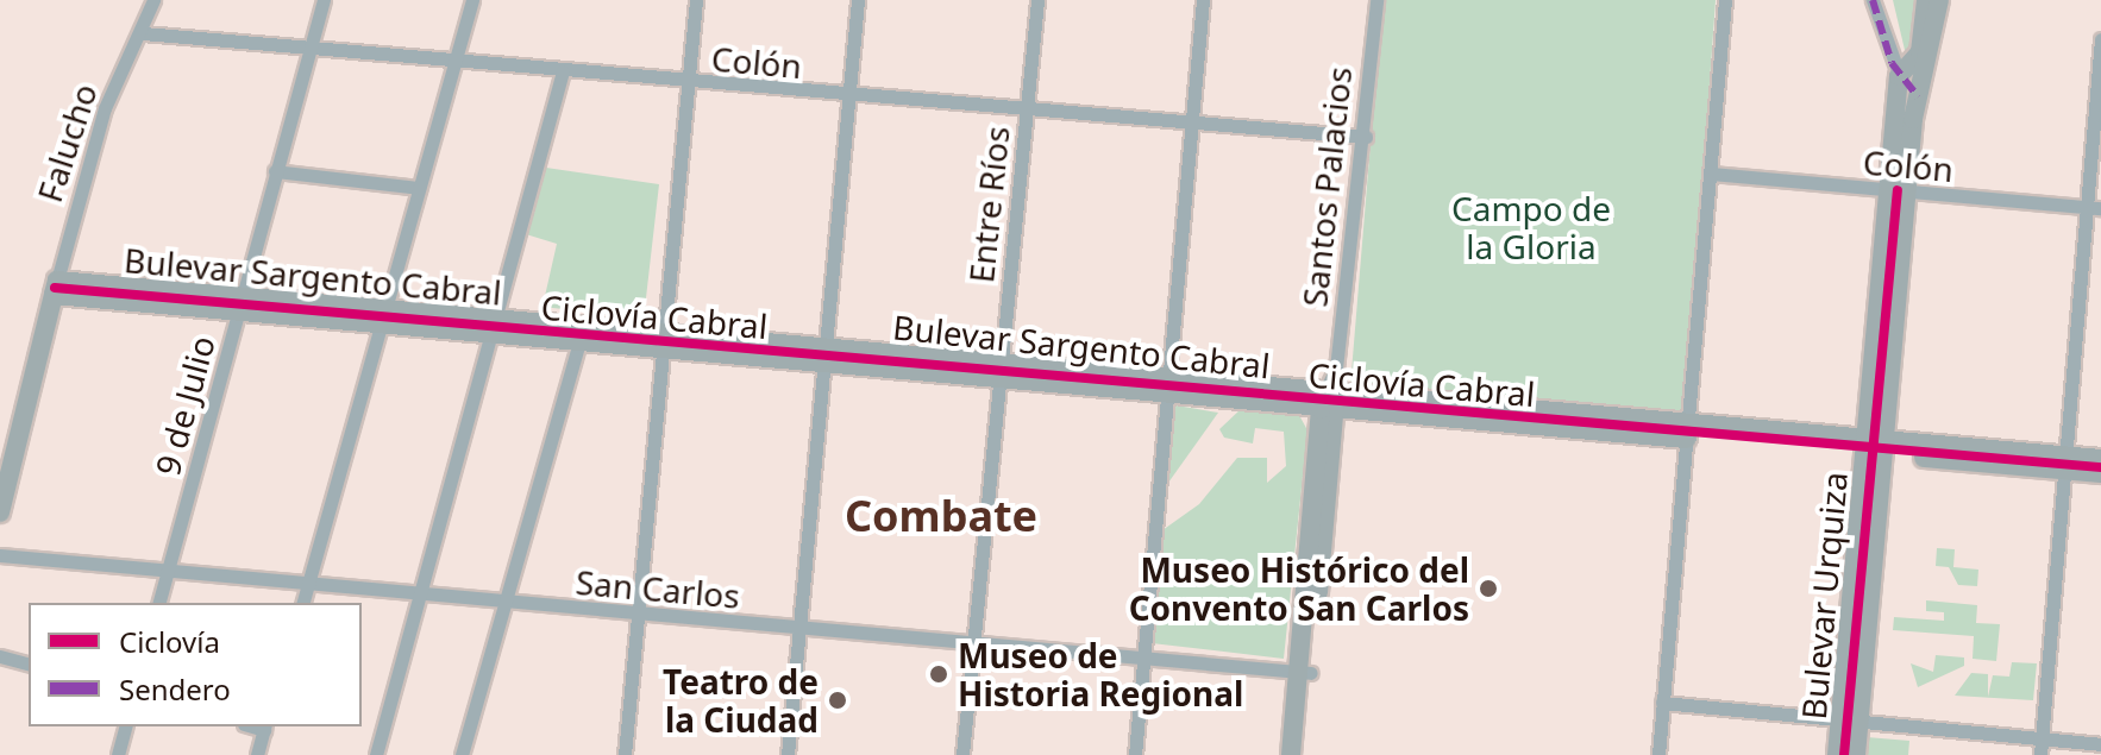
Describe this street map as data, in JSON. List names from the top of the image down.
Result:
{
  "streets": {
    "main road": ["Falucho", "Bulevar Sargento Cabral", "Bulevar Urquiza"],
    "street": [
      "Colón",
      "Santos Palacios",
      "Entre Ríos",
      "9 de Julio",
      "San Carlos"
    ],
    "cycle path": ["Ciclovía Cabral"]
  },
  "crossings": [
    ["Colón", "Falucho"],
    ["Colón", "Santos Palacios"],
    ["Colón", "Entre Ríos"],
    ["Colón", "9 de Julio"],
    ["Colón", "Bulevar Urquiza"],
    ["Falucho", "Bulevar Sargento Cabral"],
    ["Santos Palacios", "Bulevar Sargento Cabral"],
    ["Entre Ríos", "Bulevar Sargento Cabral"],
    ["Entre Ríos", "San Carlos"],
    ["Bulevar Sargento Cabral", "9 de Julio"],
    ["Bulevar Sargento Cabral", "Bulevar Urquiza"],
    ["9 de Julio", "San Carlos"]
  ],
  "districts": ["Combate"],
  "parks": ["Campo de la Gloria"],
  "places": ["Museo Histórico del Convento San Carlos", "Museo de Historia Regional", "Teatro de la Ciudad"],
  "legend": ["Ciclovía", "Sendero"]
}
